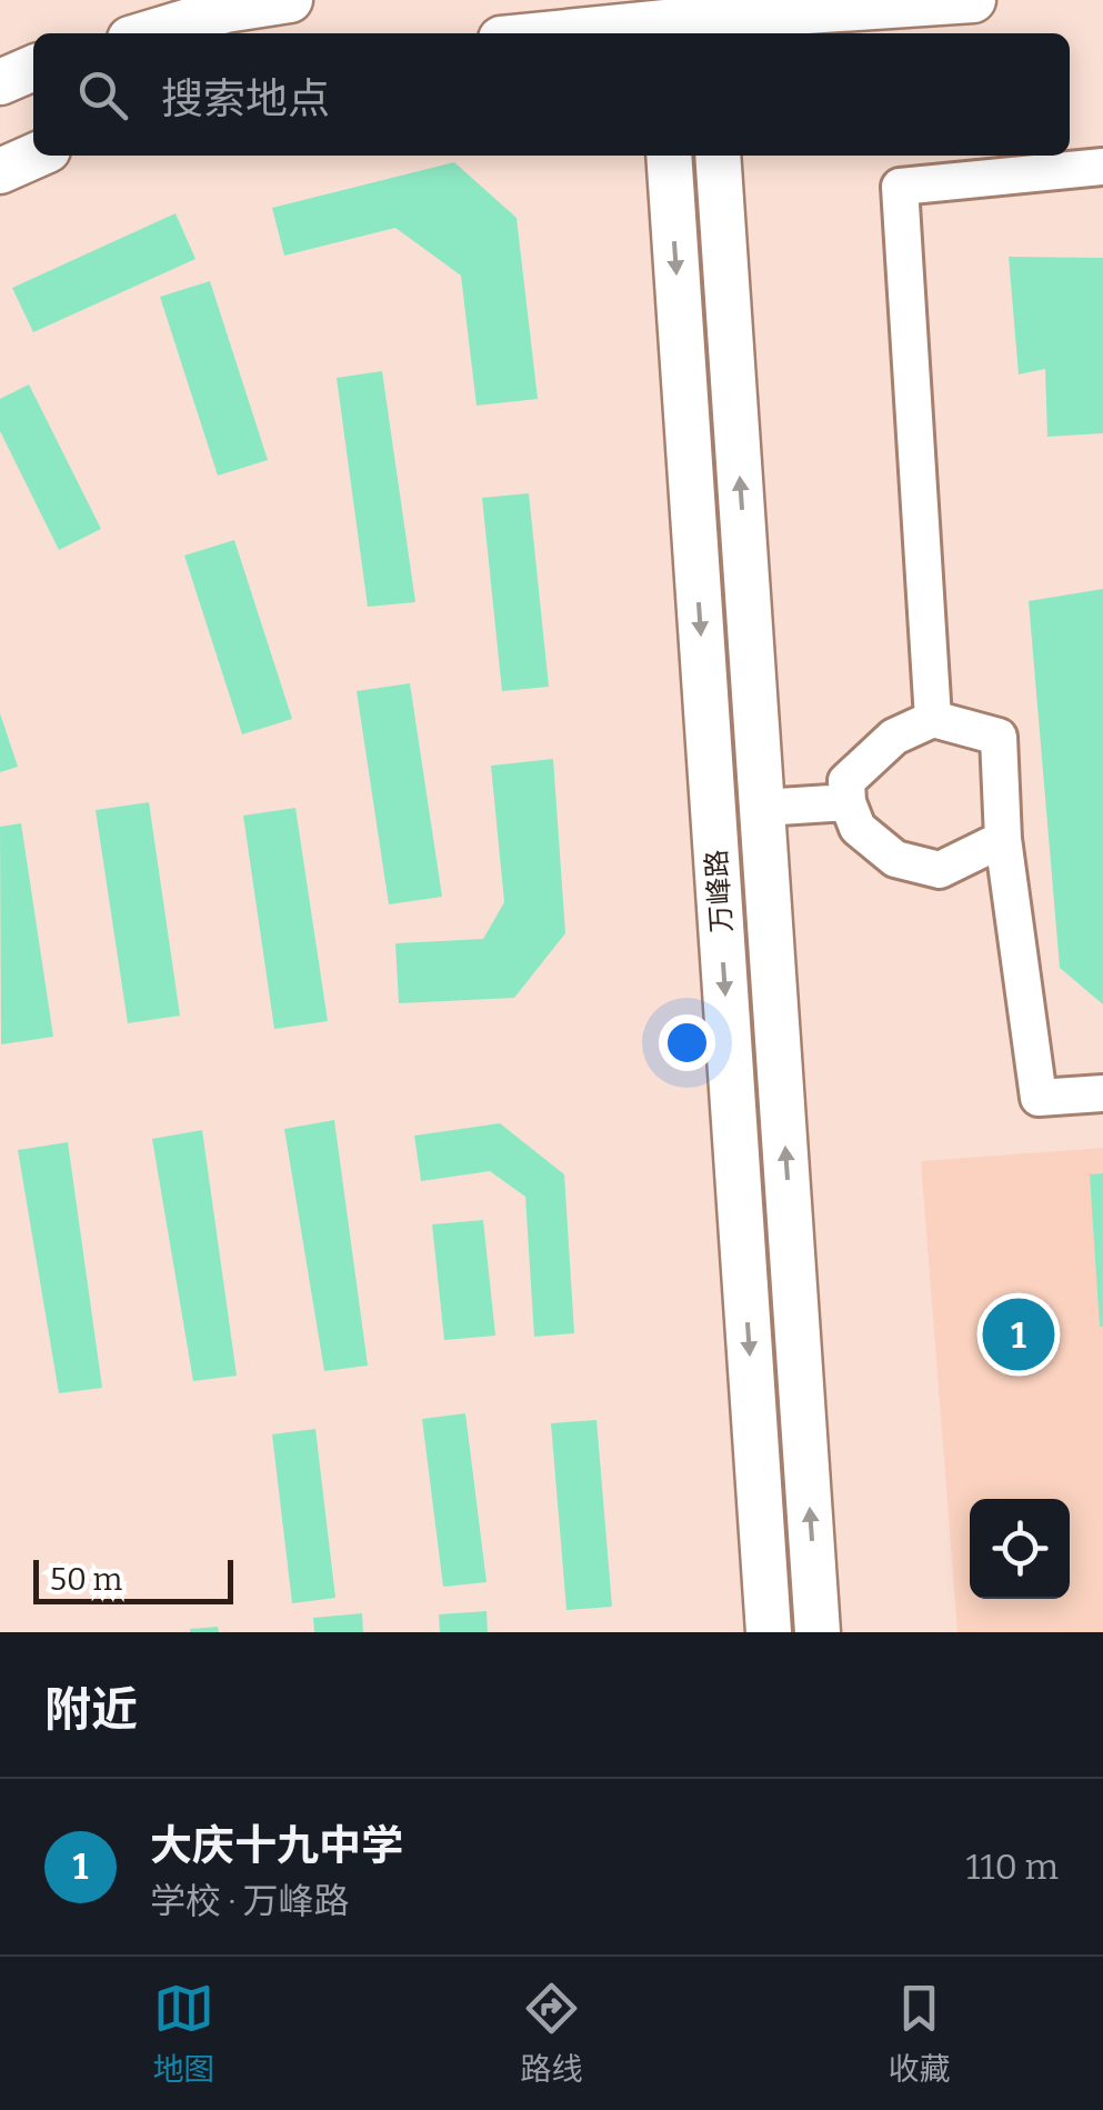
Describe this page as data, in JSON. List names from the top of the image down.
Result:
{
  "streets": {
    "main road": ["万峰路"]
  },
  "scale_bar": "50 m",
  "page": {
    "search": "搜索地点",
    "pins": "1",
    "scale": "50 m",
    "heading": "附近",
    "list": [
      {
        "mark": "1",
        "name": "大庆十九中学",
        "note": "学校 · 万峰路",
        "value": "110 m"
      }
    ],
    "nav": ["地图", "路线", "收藏"]
  }
}
